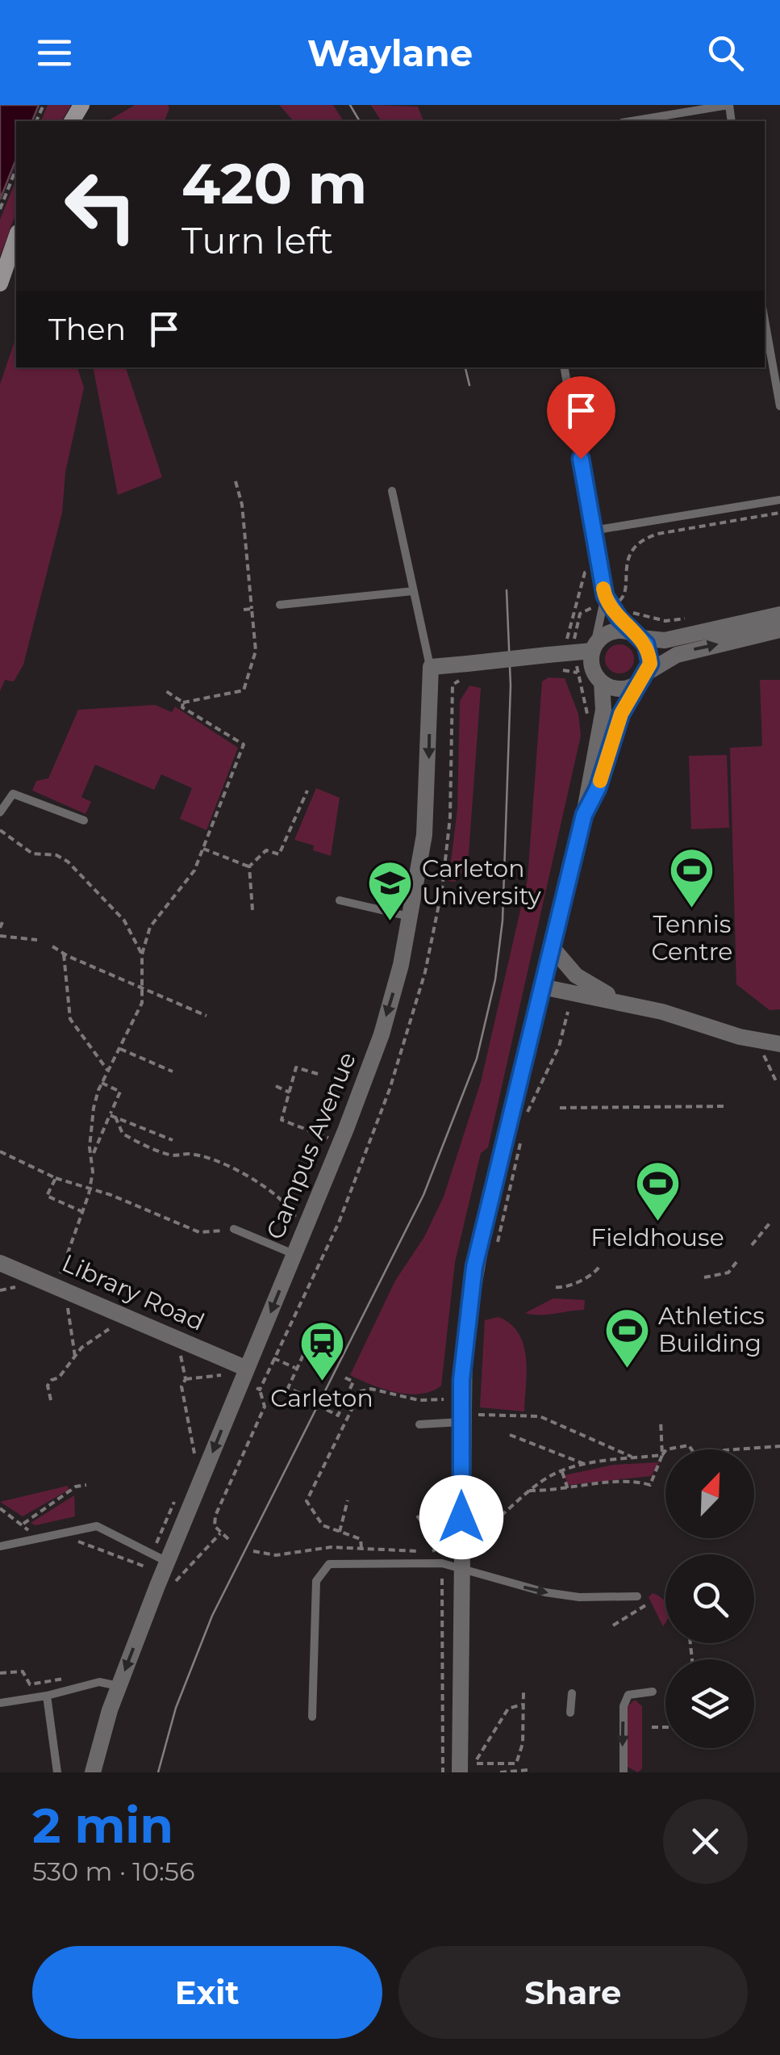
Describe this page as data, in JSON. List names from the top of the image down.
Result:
{
  "streets": {
    "street": ["Campus Avenue", "Library Road"]
  },
  "crossings": [
    ["Campus Avenue", "Library Road"]
  ],
  "one_way": ["Campus Avenue"],
  "places": {
    "sports": ["Tennis Centre", "Fieldhouse", "Athletics Building"],
    "school or university": ["Carleton University"],
    "station": ["Carleton"]
  },
  "north": "top right",
  "page": {
    "header": "Waylane",
    "turn": ["420 m", "Turn left"],
    "then": "Then",
    "heading": ["2 min", "530 m · 10:56"],
    "buttons": ["Exit", "Share"]
  }
}
